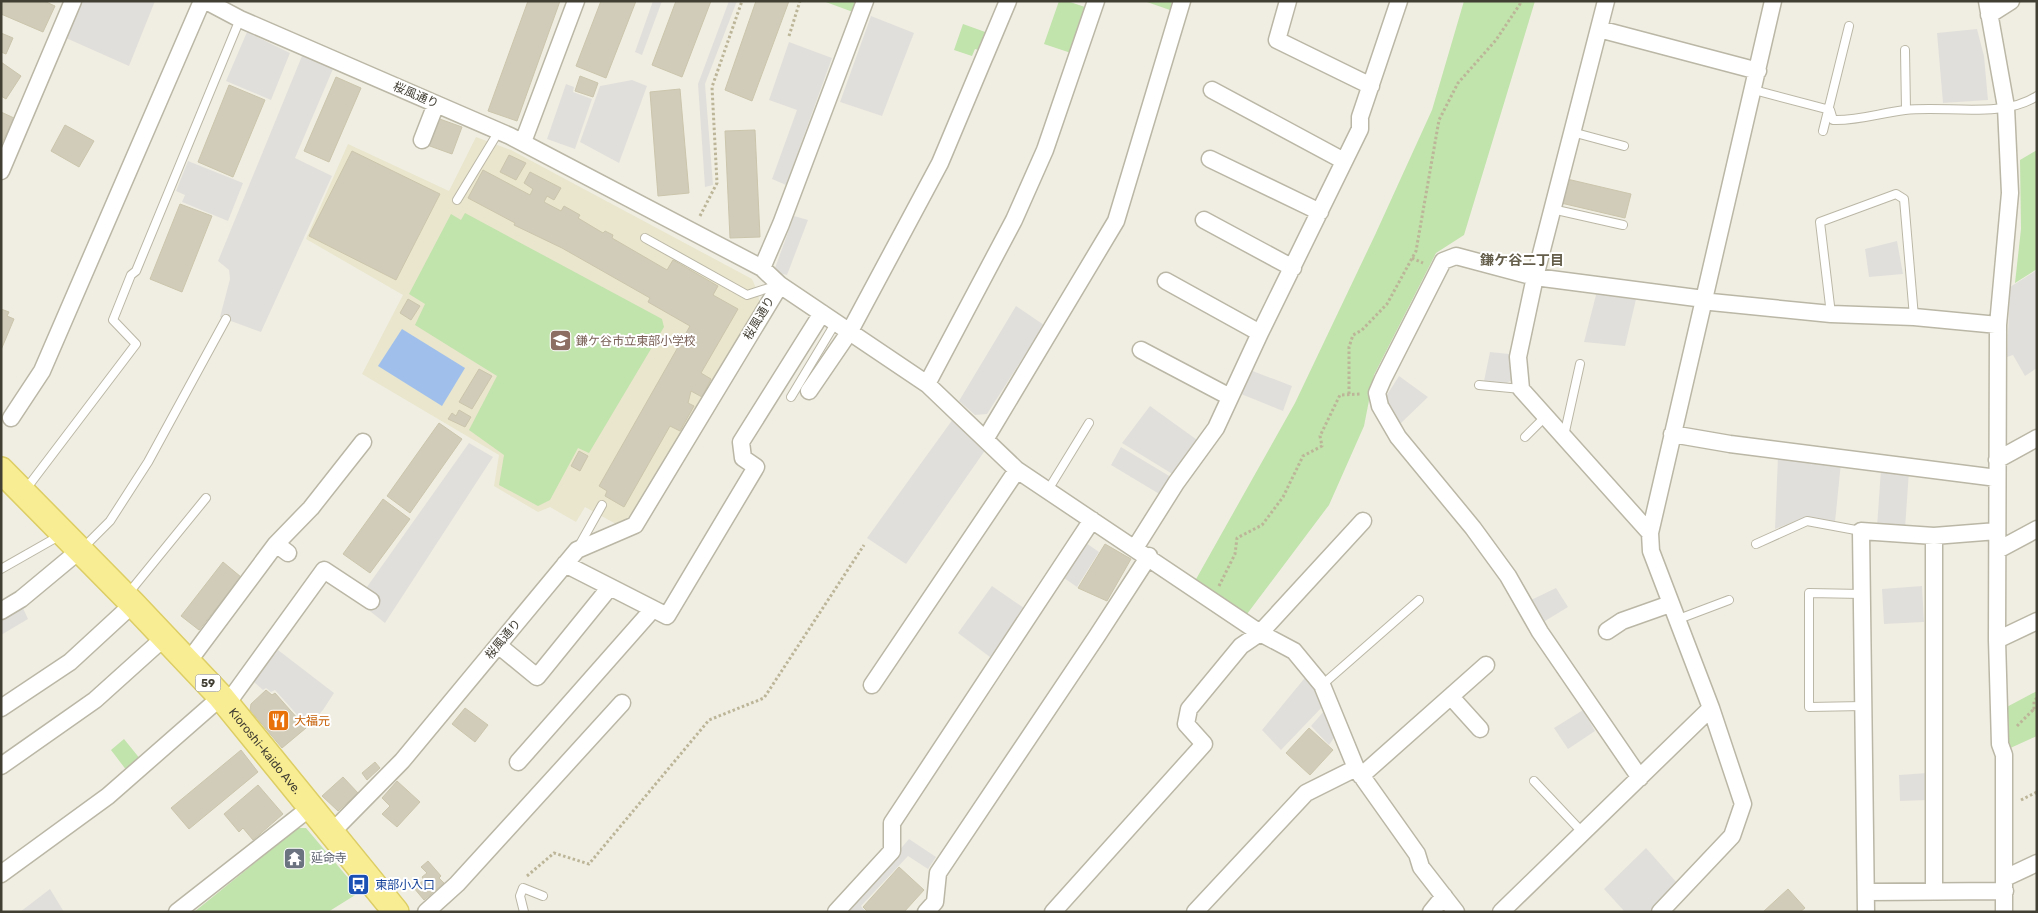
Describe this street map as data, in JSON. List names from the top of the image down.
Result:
{
  "streets": {
    "main road": ["59", "Kioroshi-kaido Ave."],
    "street": ["桜風通り"]
  },
  "crossings": [
    ["桜風通り", "Kioroshi-kaido Ave."]
  ],
  "districts": ["鎌ケ谷二丁目"],
  "places": {
    "school or university": ["鎌ケ谷市立東部小学校"],
    "restaurant": ["大福元"],
    "temple": ["延命寺"],
    "bus stop": ["東部小入口"]
  }
}
